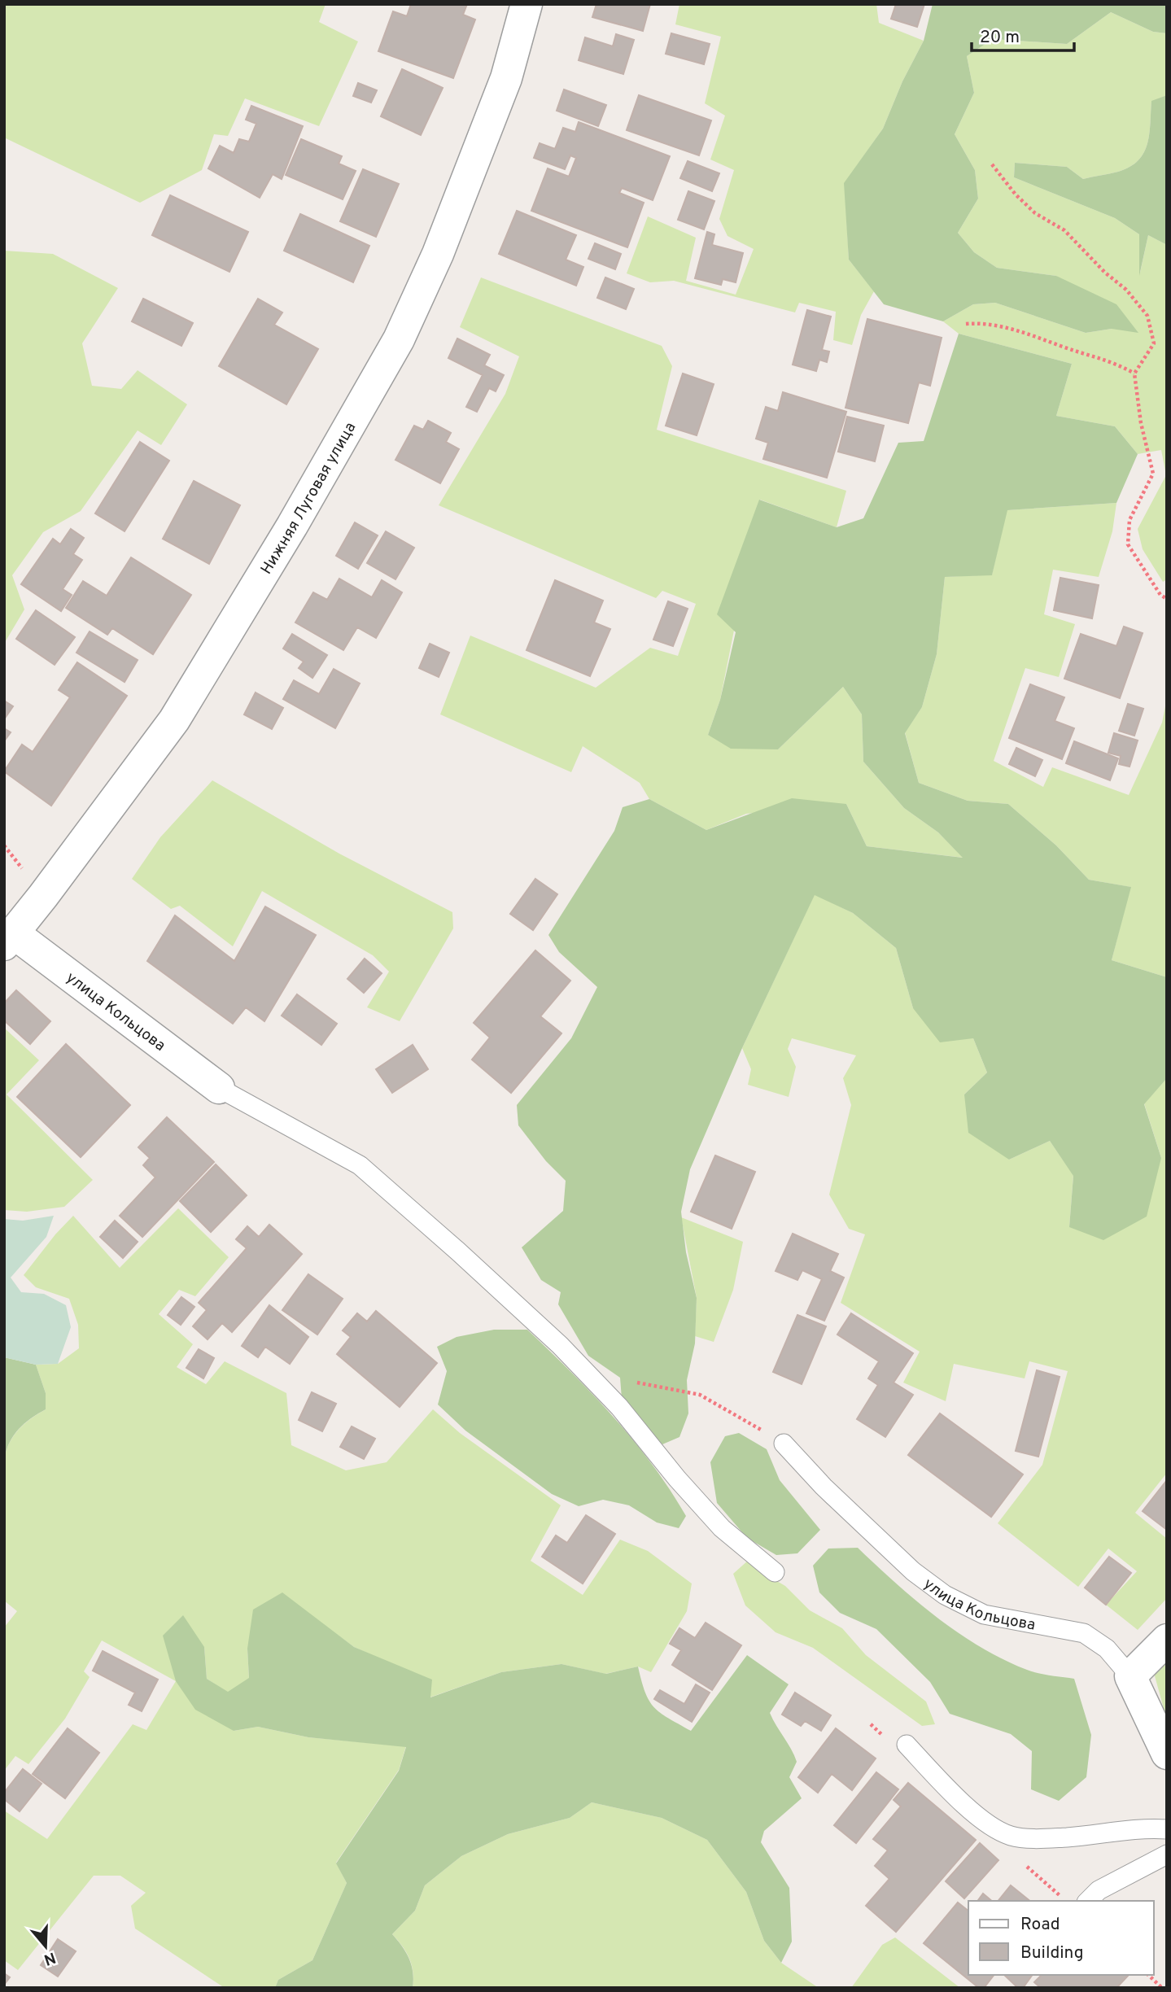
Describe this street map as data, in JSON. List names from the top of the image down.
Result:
{
  "streets": {
    "street": ["Нижняя Луговая улица", "улица Кольцова"]
  },
  "crossings": [
    ["Нижняя Луговая улица", "улица Кольцова"]
  ],
  "legend": ["Road", "Building"],
  "scale_bar": "20 m",
  "north": "bottom"
}
